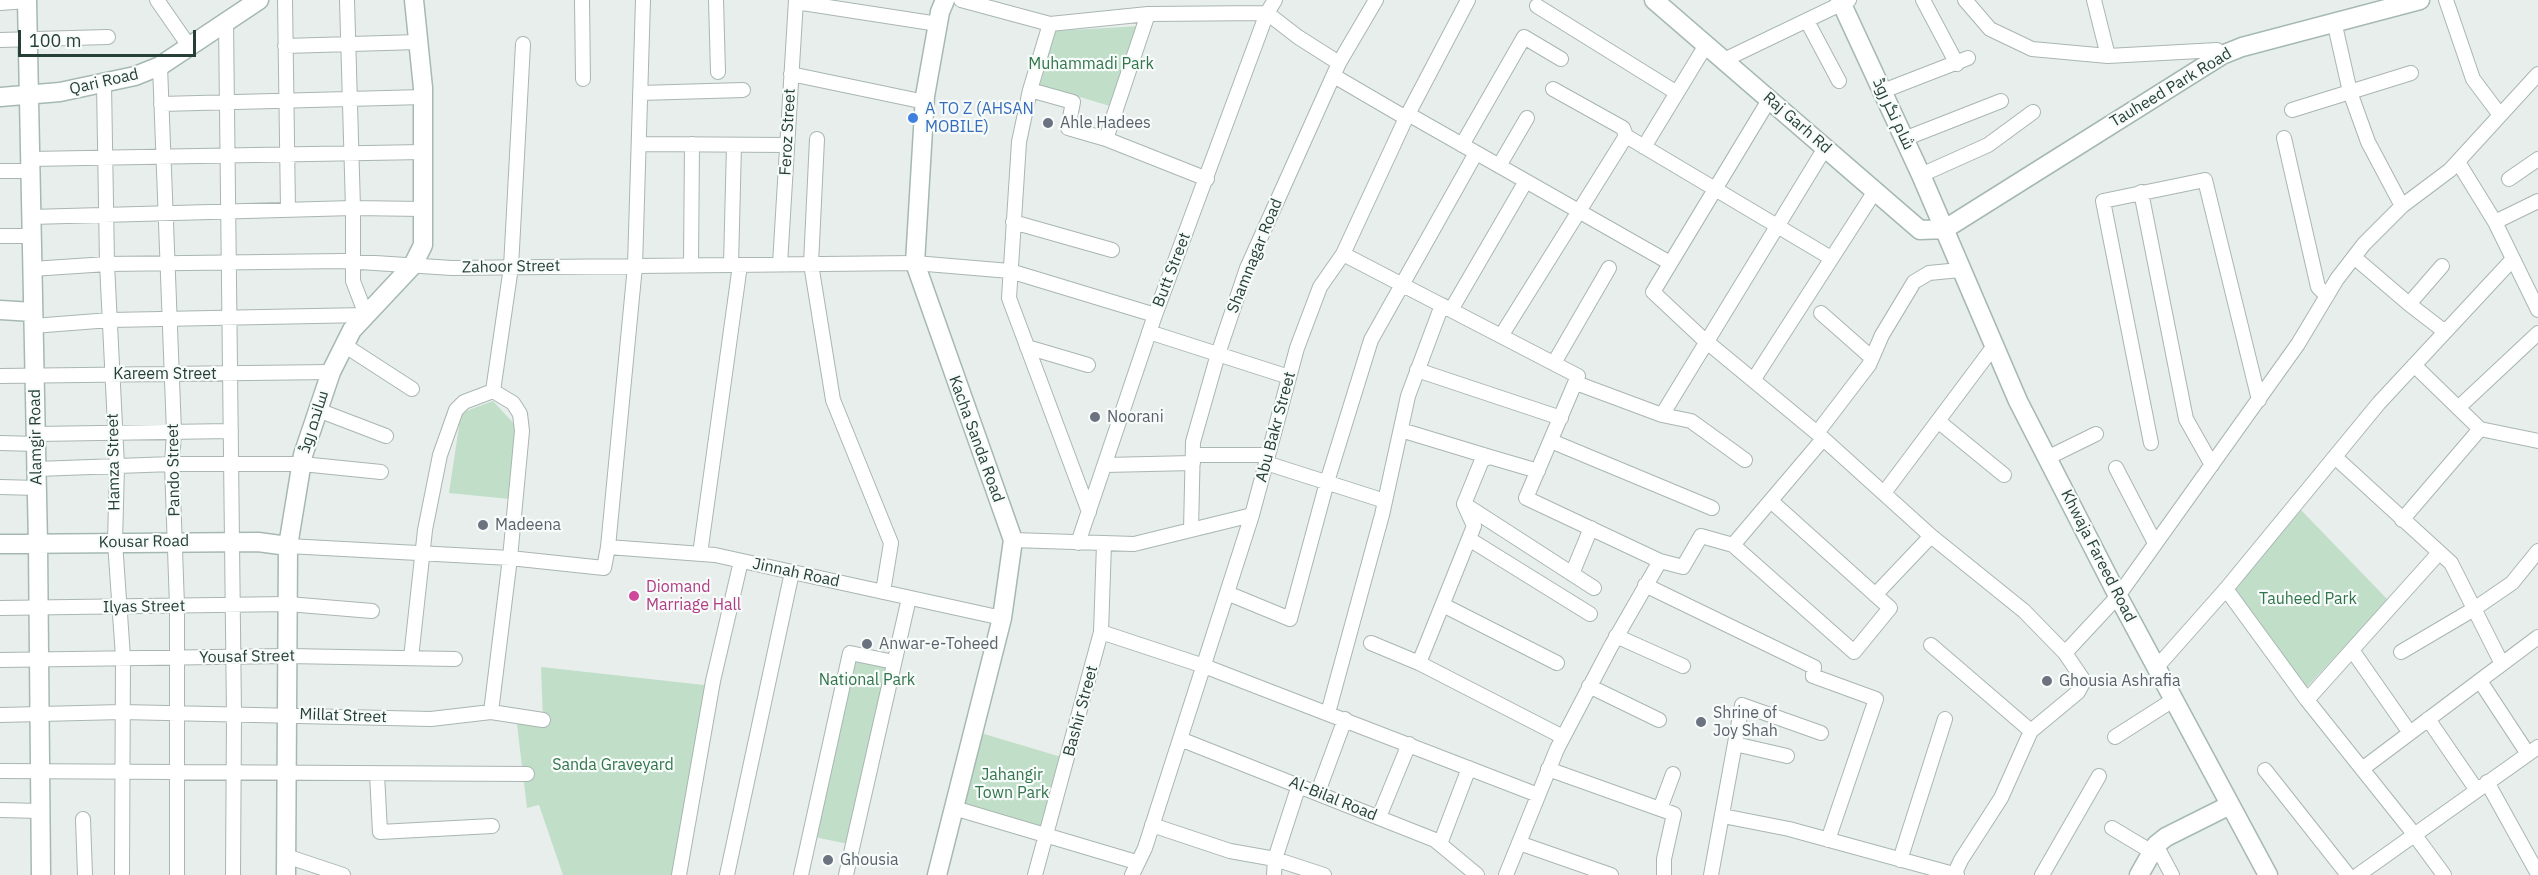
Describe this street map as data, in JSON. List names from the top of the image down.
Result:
{
  "streets": {
    "main road": [
      "Qari Road",
      "Tauheed Park Road",
      "شام نگر روڈ",
      "Raj Garh Rd",
      "ساندہ روڈ",
      "Alamgir Road",
      "Kacha Sanda Road",
      "Kousar Road",
      "Khwaja Fareed Road"
    ],
    "street": [
      "Feroz Street",
      "Shamnagar Road",
      "Zahoor Street",
      "Butt Street",
      "Kareem Street",
      "Abu Bakr Street",
      "Hamza Street",
      "Pando Street",
      "Jinnah Road",
      "Ilyas Street",
      "Yousaf Street",
      "Bashir Street",
      "Millat Street",
      "Al-Bilal Road"
    ]
  },
  "crossings": [
    ["Qari Road", "Alamgir Road"],
    ["Qari Road", "Hamza Street"],
    ["Qari Road", "Pando Street"],
    ["Tauheed Park Road", "شام نگر روڈ"],
    ["Tauheed Park Road", "Raj Garh Rd"],
    ["Tauheed Park Road", "Khwaja Fareed Road"],
    ["شام نگر روڈ", "Raj Garh Rd"],
    ["شام نگر روڈ", "Khwaja Fareed Road"],
    ["Raj Garh Rd", "Khwaja Fareed Road"],
    ["Feroz Street", "Zahoor Street"],
    ["Zahoor Street", "Butt Street"],
    ["Zahoor Street", "ساندہ روڈ"],
    ["Zahoor Street", "Alamgir Road"],
    ["Zahoor Street", "Kacha Sanda Road"],
    ["Zahoor Street", "Hamza Street"],
    ["Zahoor Street", "Pando Street"],
    ["Kareem Street", "ساندہ روڈ"],
    ["Kareem Street", "Alamgir Road"],
    ["Kareem Street", "Hamza Street"],
    ["Kareem Street", "Pando Street"],
    ["ساندہ روڈ", "Kousar Road"],
    ["ساندہ روڈ", "Ilyas Street"],
    ["ساندہ روڈ", "Yousaf Street"],
    ["ساندہ روڈ", "Millat Street"],
    ["Abu Bakr Street", "Al-Bilal Road"],
    ["Alamgir Road", "Kousar Road"],
    ["Alamgir Road", "Ilyas Street"],
    ["Alamgir Road", "Yousaf Street"],
    ["Alamgir Road", "Millat Street"],
    ["Kacha Sanda Road", "Jinnah Road"],
    ["Hamza Street", "Kousar Road"],
    ["Hamza Street", "Ilyas Street"],
    ["Hamza Street", "Yousaf Street"],
    ["Hamza Street", "Millat Street"],
    ["Pando Street", "Kousar Road"],
    ["Pando Street", "Ilyas Street"],
    ["Pando Street", "Yousaf Street"],
    ["Pando Street", "Millat Street"]
  ],
  "parks": [
    "Muhammadi Park",
    "Tauheed Park",
    "National Park",
    "Sanda Graveyard",
    "Jahangir Town Park"
  ],
  "places": [
    "A TO Z (AHSAN MOBILE)",
    "Ahle Hadees",
    "Noorani",
    "Madeena",
    "Diomand Marriage Hall",
    "Anwar-e-Toheed",
    "Ghousia Ashrafia",
    "Shrine of Joy Shah",
    "Ghousia"
  ],
  "scale_bar": "100 m"
}
